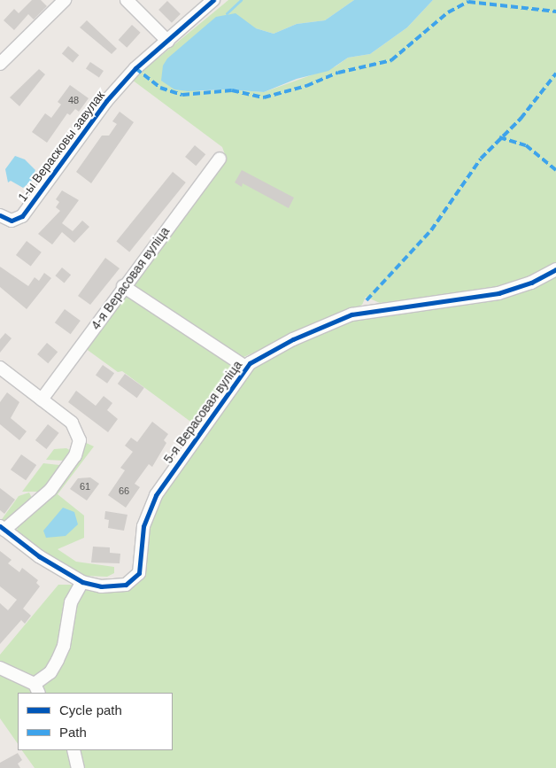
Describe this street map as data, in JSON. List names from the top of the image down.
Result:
{
  "streets": {
    "street": ["1-ы Верасковы завулак", "4-я Верасовая вуліца", "5-я Верасовая вуліца"]
  },
  "house_numbers": ["48", "61", "66"],
  "legend": ["Cycle path", "Path"]
}
